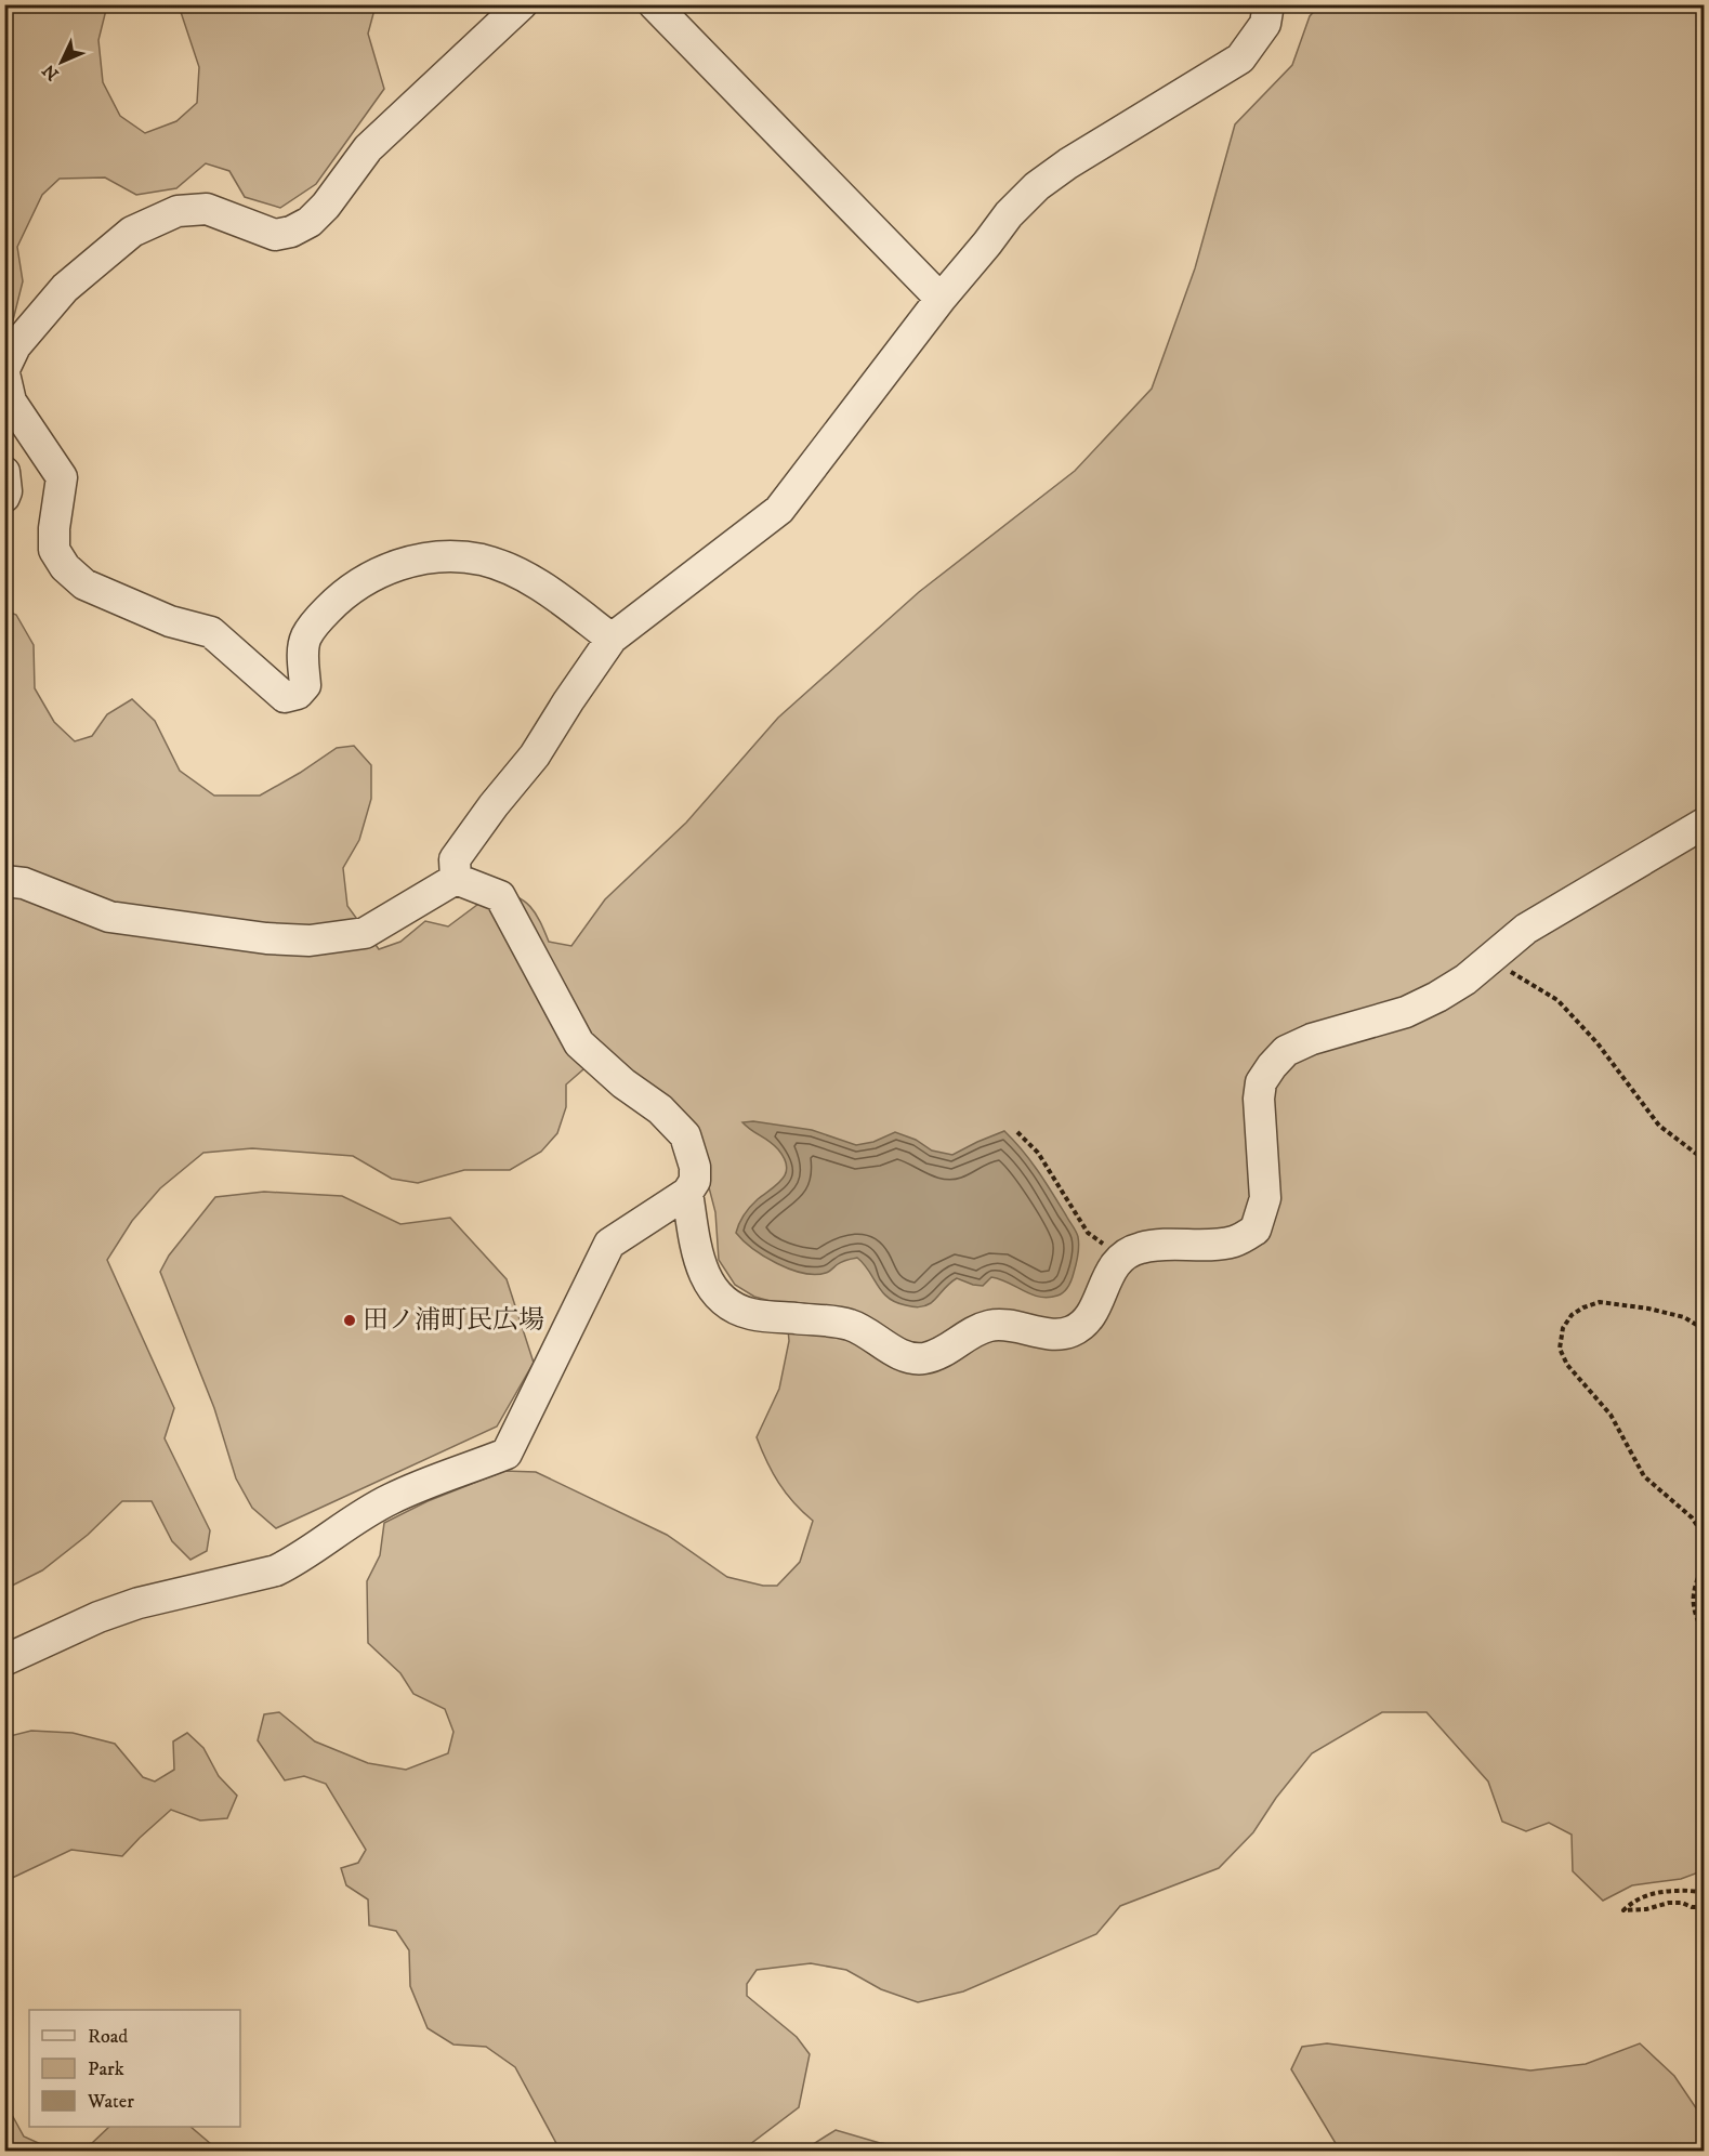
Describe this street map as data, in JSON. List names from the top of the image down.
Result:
{
  "places": ["田ノ浦町民広場"],
  "legend": ["Road", "Park", "Water"],
  "north": "bottom left"
}
